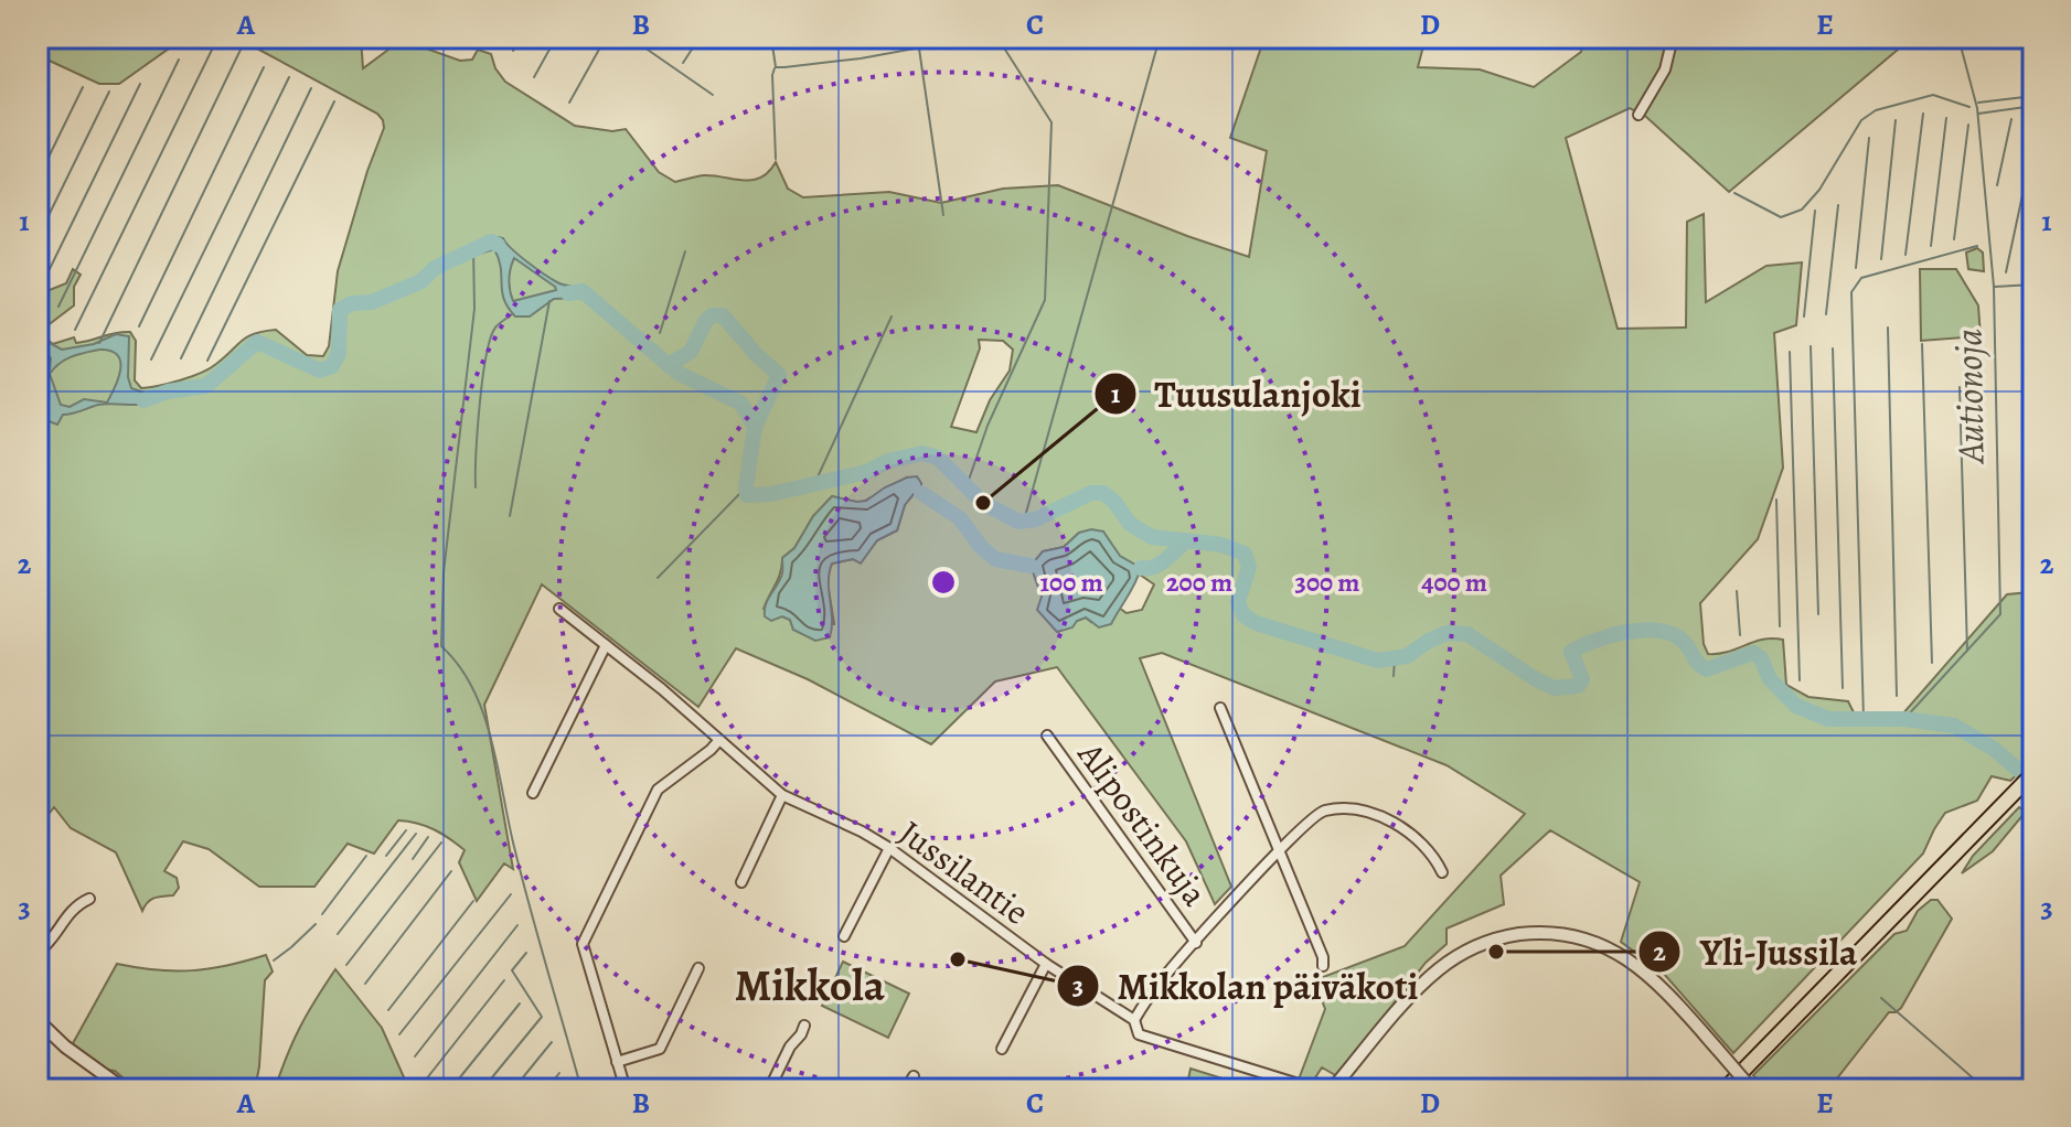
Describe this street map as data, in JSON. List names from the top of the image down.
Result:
{
  "streets": {
    "street": ["Alipostinkuja", "Jussilantie"]
  },
  "districts": ["Mikkola"],
  "water": ["Autionoja"],
  "places": ["Tuusulanjoki", "Yli-Jussila", "Mikkolan päiväkoti"],
  "grid": {
    "columns": [
      "A",
      "B",
      "C",
      "D",
      "E"
    ],
    "rows": ["1", "2", "3"]
  },
  "rings": [
    "100 m",
    "200 m",
    "300 m",
    "400 m"
  ]
}
